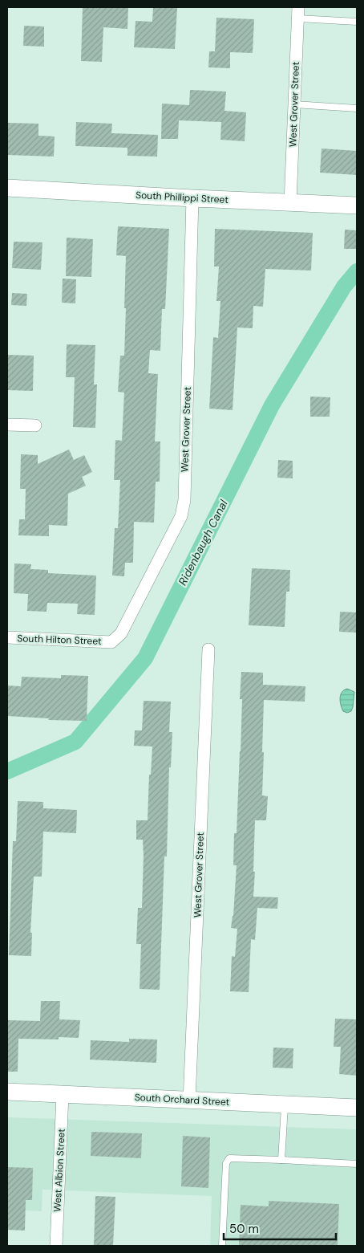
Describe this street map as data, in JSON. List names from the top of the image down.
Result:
{
  "streets": {
    "street": [
      "West Grover Street",
      "South Phillippi Street",
      "South Hilton Street",
      "South Orchard Street",
      "West Albion Street"
    ]
  },
  "crossings": [
    ["West Grover Street", "South Phillippi Street"],
    ["West Grover Street", "South Hilton Street"],
    ["West Grover Street", "South Orchard Street"],
    ["South Orchard Street", "West Albion Street"]
  ],
  "water": ["Ridenbaugh Canal"],
  "scale_bar": "50 m"
}
